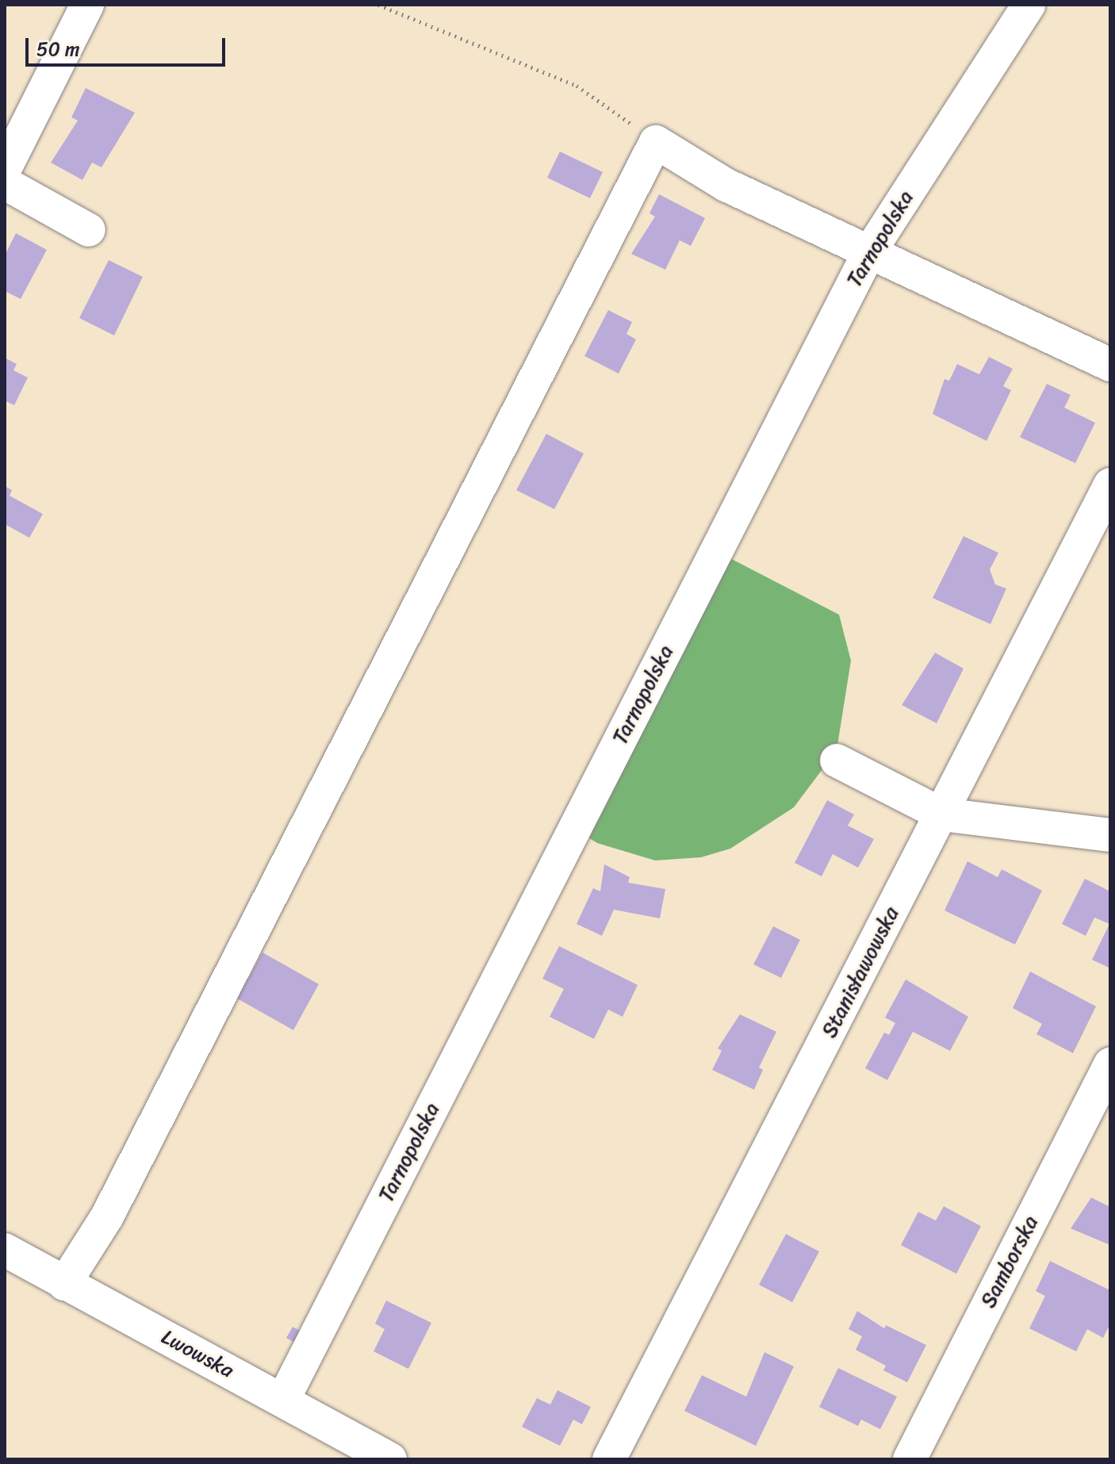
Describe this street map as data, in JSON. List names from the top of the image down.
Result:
{
  "streets": {
    "street": [
      "Tarnopolska",
      "Stanisławowska",
      "Samborska",
      "Lwowska"
    ]
  },
  "crossings": [
    ["Tarnopolska", "Lwowska"]
  ],
  "scale_bar": "50 m"
}
